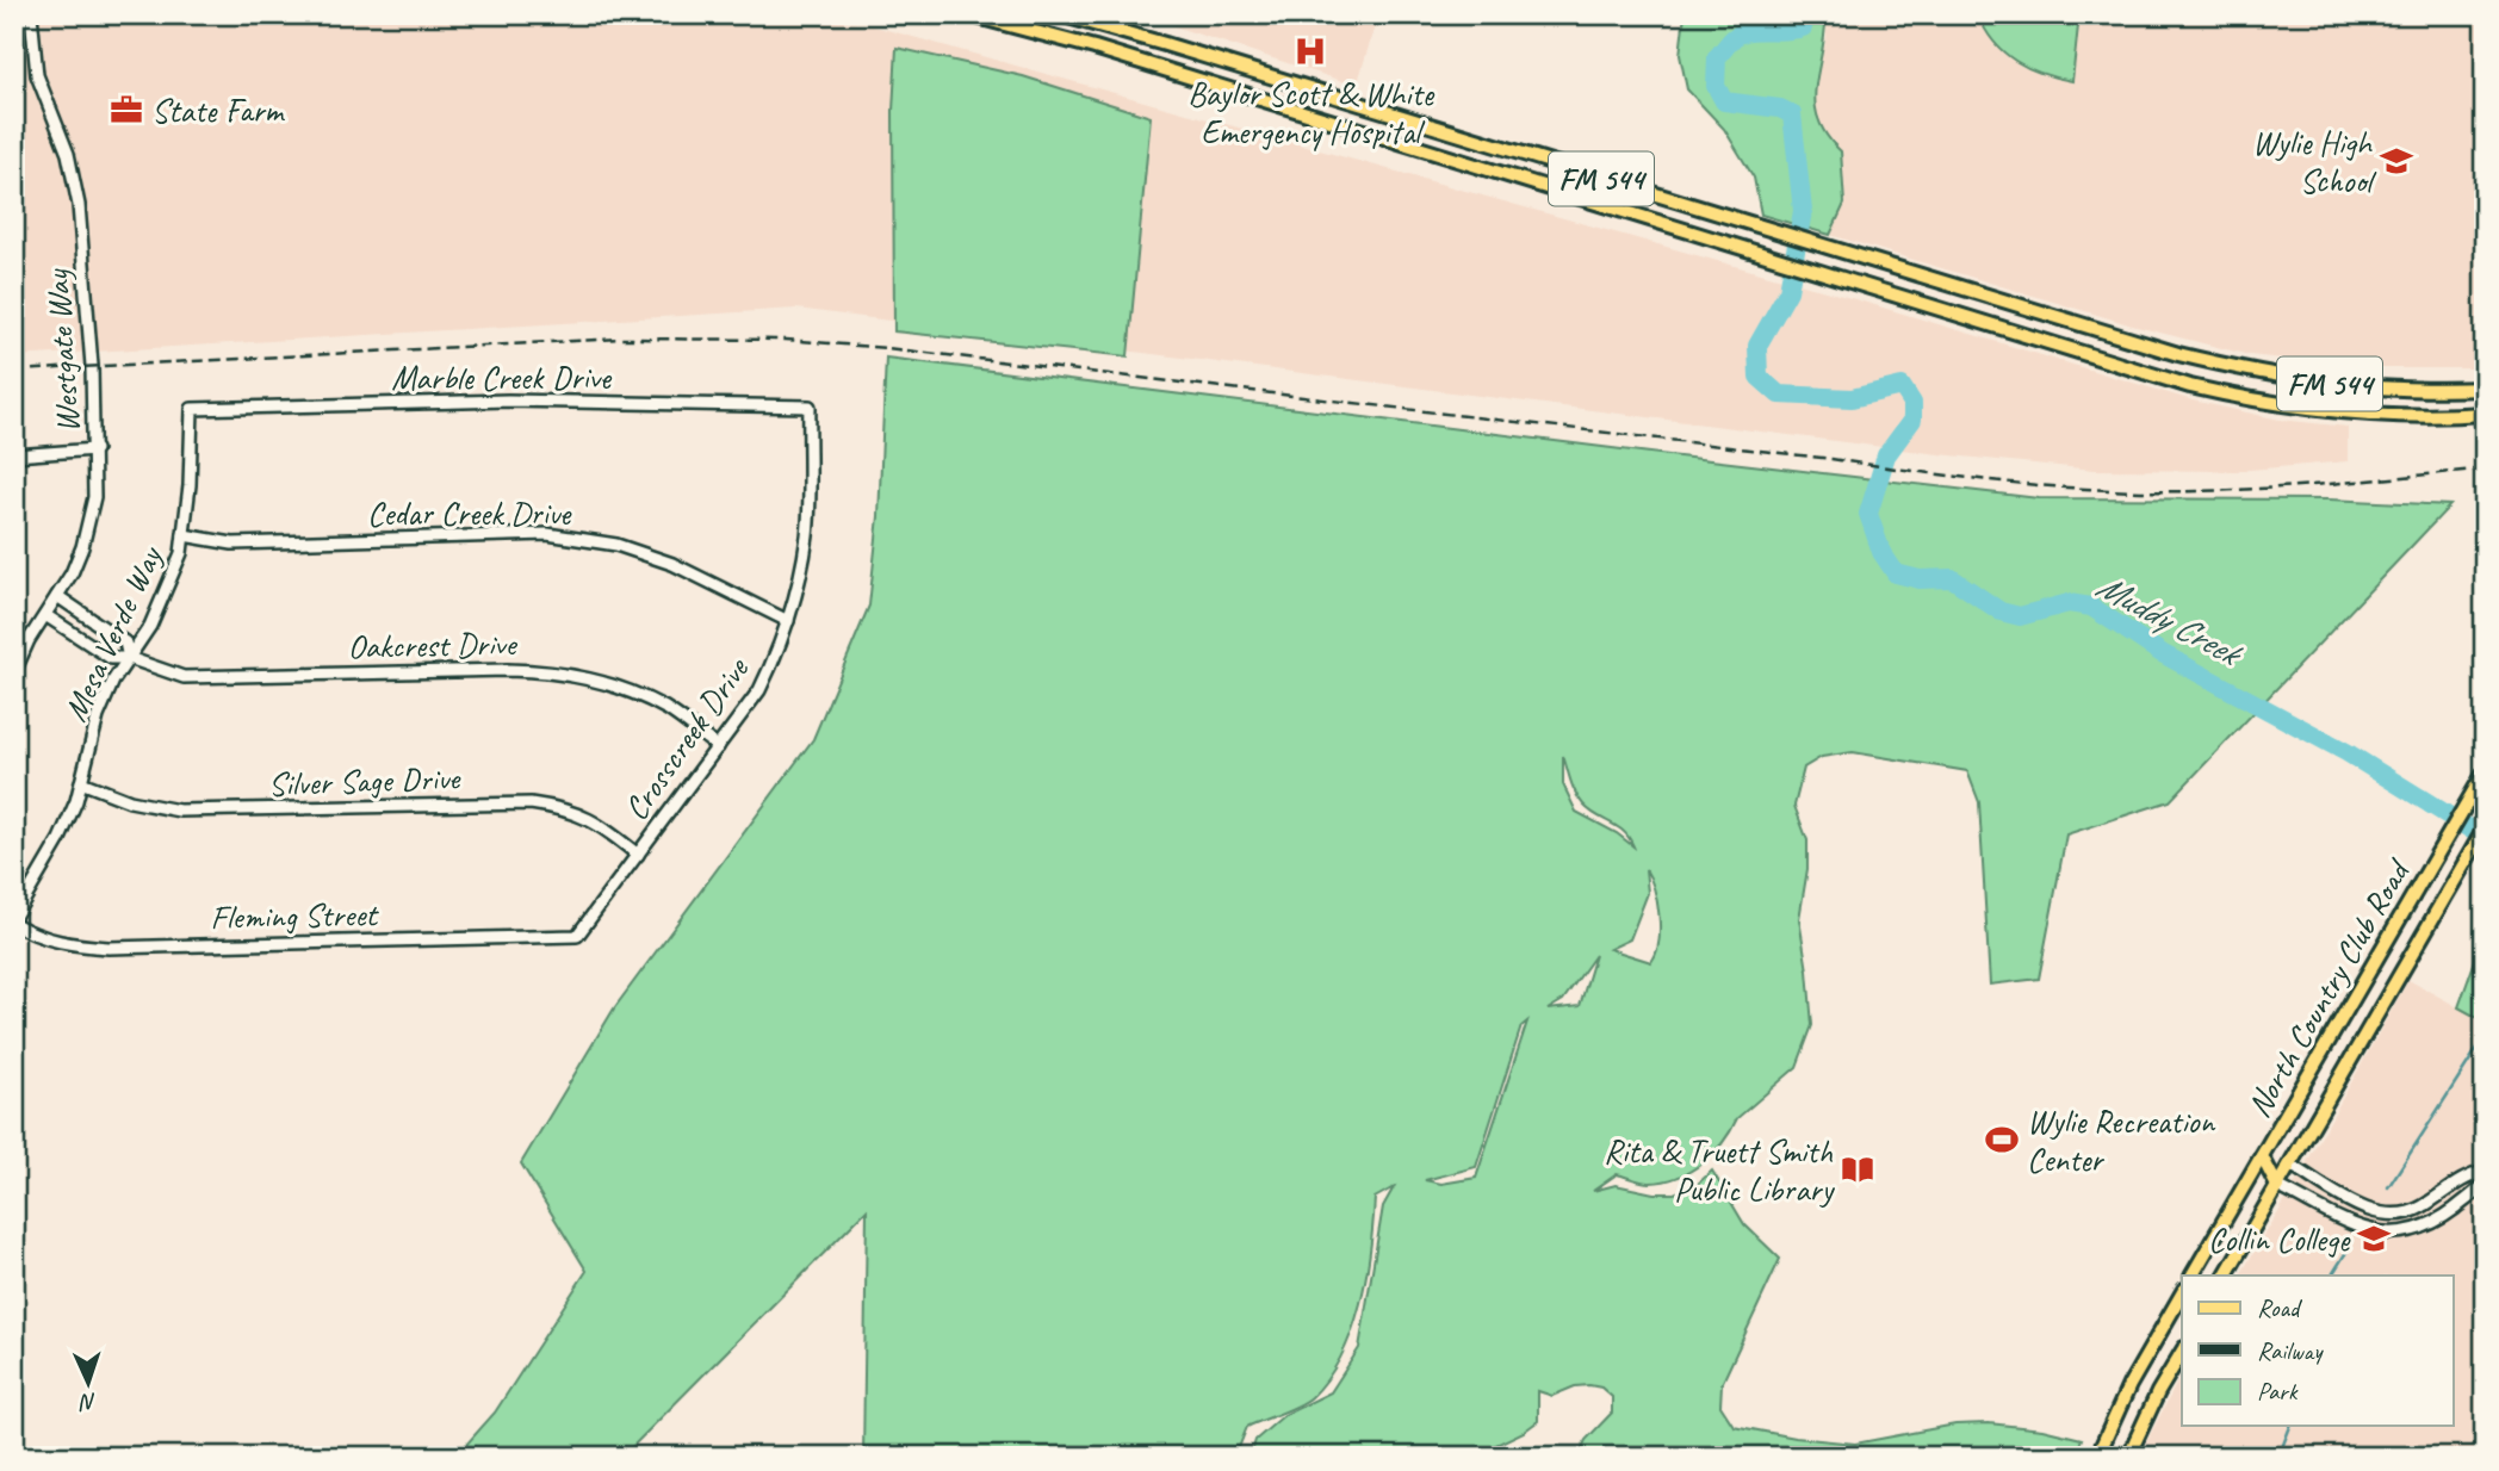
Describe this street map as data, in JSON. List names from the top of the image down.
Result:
{
  "streets": {
    "main road": ["FM 544", "North Country Club Road"],
    "street": [
      "Westgate Way",
      "Marble Creek Drive",
      "Cedar Creek Drive",
      "Mesa Verde Way",
      "Oakcrest Drive",
      "Crosscreek Drive",
      "Silver Sage Drive",
      "Fleming Street"
    ]
  },
  "crossings": [
    ["Westgate Way", "Oakcrest Drive"],
    ["Marble Creek Drive", "Mesa Verde Way"],
    ["Marble Creek Drive", "Crosscreek Drive"],
    ["Cedar Creek Drive", "Mesa Verde Way"],
    ["Cedar Creek Drive", "Crosscreek Drive"],
    ["Mesa Verde Way", "Oakcrest Drive"],
    ["Mesa Verde Way", "Silver Sage Drive"],
    ["Oakcrest Drive", "Crosscreek Drive"],
    ["Crosscreek Drive", "Silver Sage Drive"],
    ["Crosscreek Drive", "Fleming Street"]
  ],
  "water": ["Muddy Creek"],
  "places": {
    "hospital": ["Baylor Scott & White Emergency Hospital"],
    "office": ["State Farm"],
    "school or university": ["Wylie High School", "Collin College"],
    "sports": ["Wylie Recreation Center"],
    "library": ["Rita & Truett Smith Public Library"]
  },
  "legend": ["Road", "Railway", "Park"],
  "north": "bottom"
}
